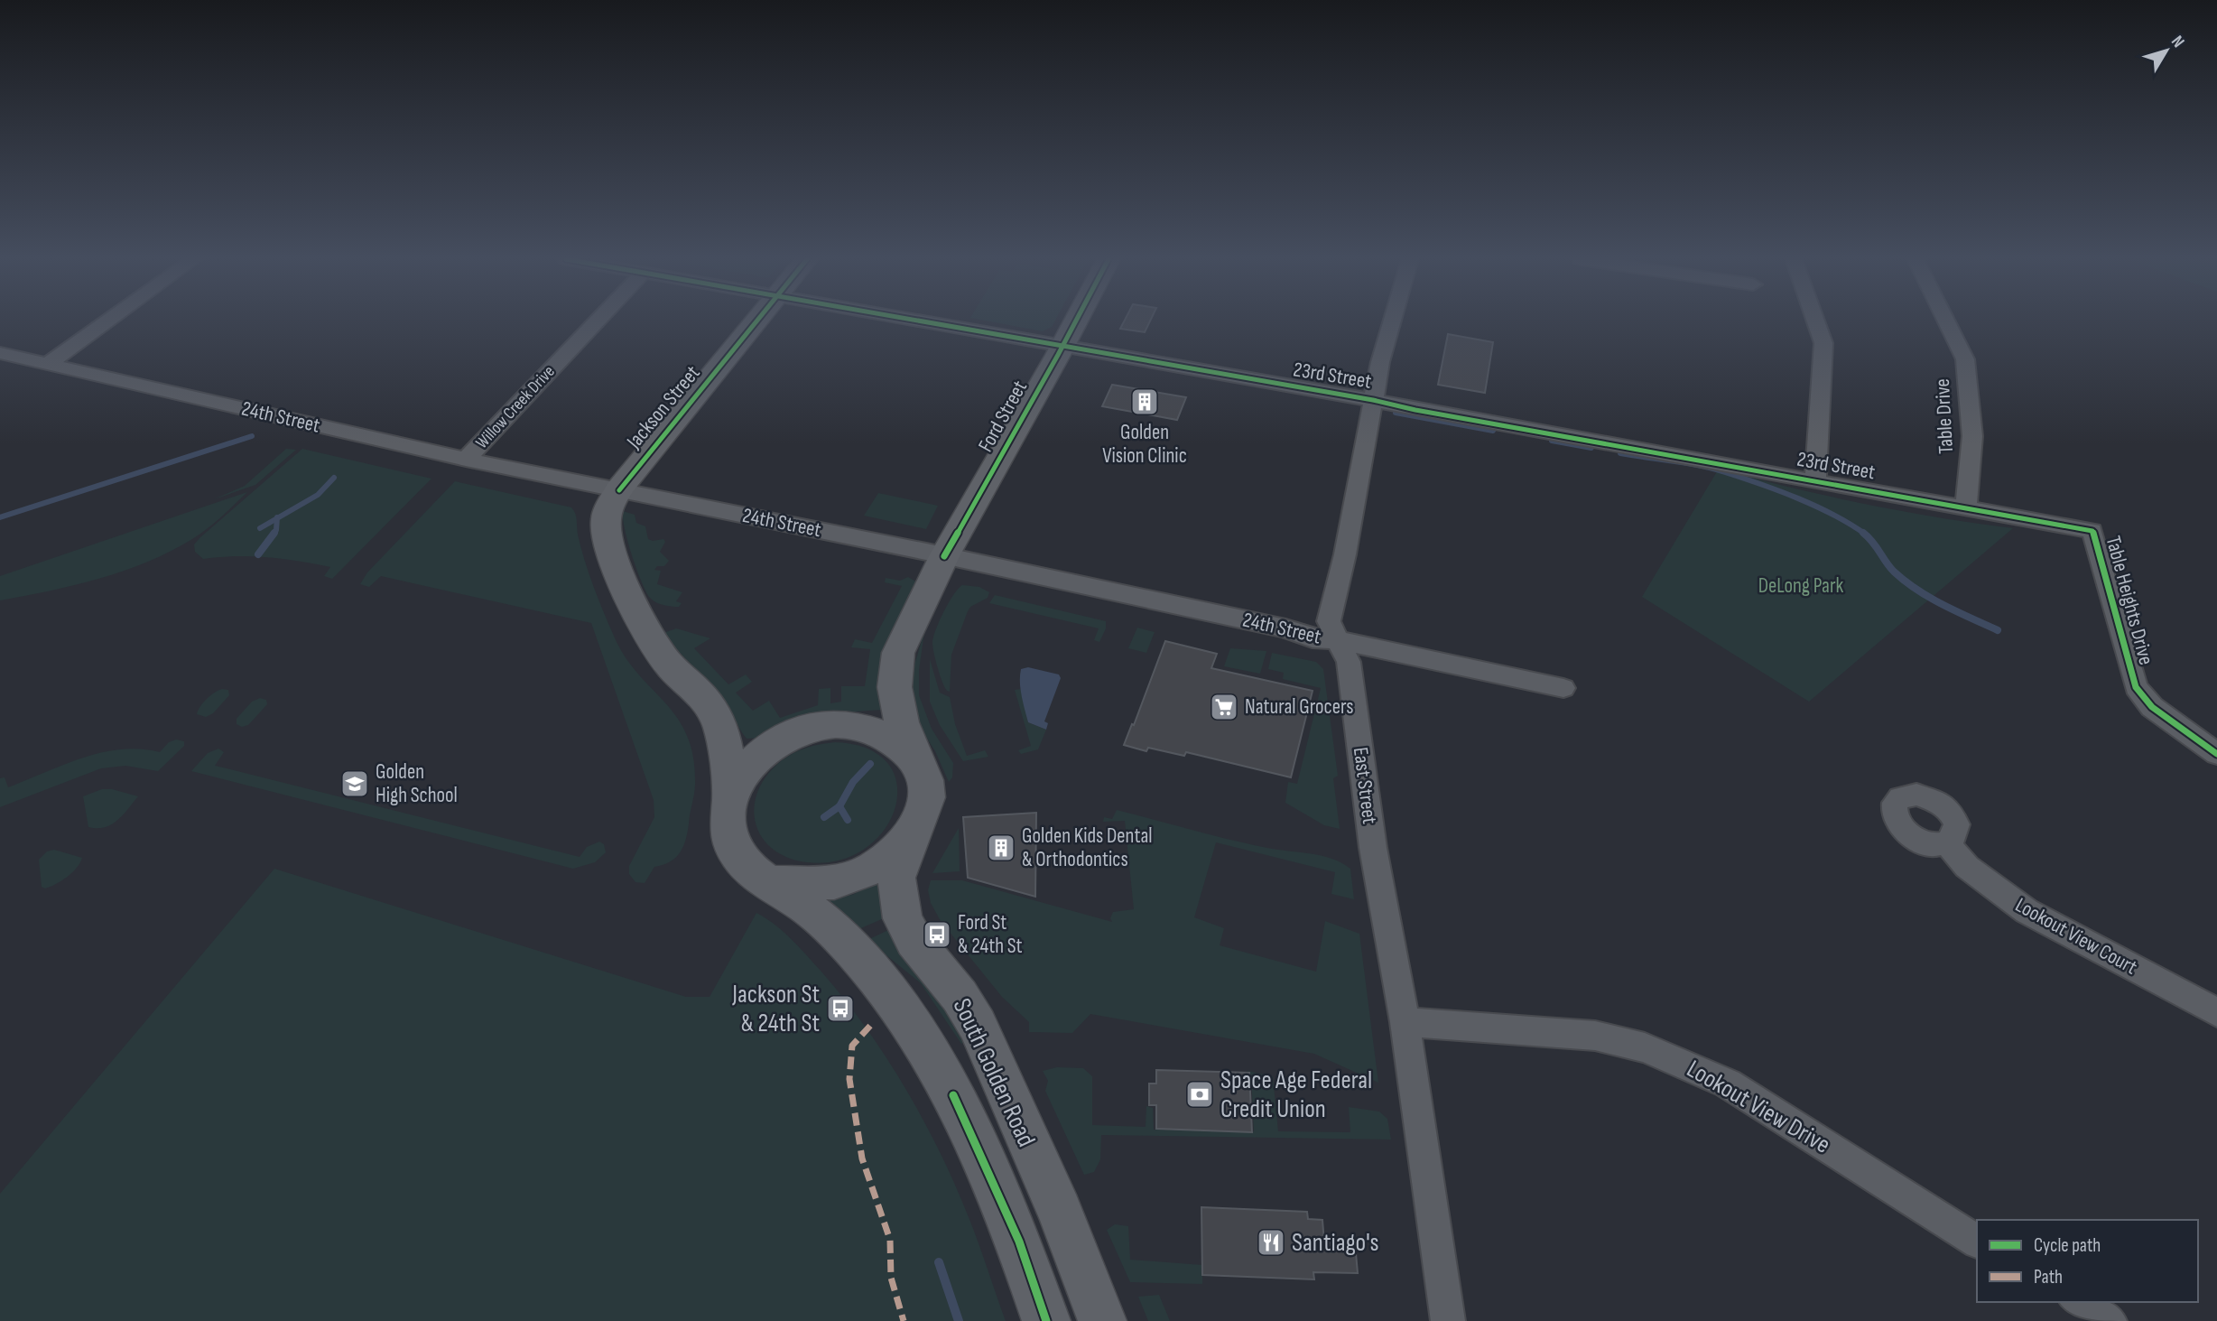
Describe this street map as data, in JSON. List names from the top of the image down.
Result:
{
  "streets": {
    "main road": ["Jackson Street", "Ford Street", "South Golden Road"],
    "street": [
      "23rd Street",
      "Willow Creek Drive",
      "Table Drive",
      "24th Street",
      "Table Heights Drive",
      "East Street",
      "Lookout View Court",
      "Lookout View Drive"
    ]
  },
  "crossings": [
    ["23rd Street", "Ford Street"],
    ["23rd Street", "Table Drive"],
    ["23rd Street", "Table Heights Drive"],
    ["23rd Street", "East Street"],
    ["Willow Creek Drive", "24th Street"],
    ["Jackson Street", "Ford Street"],
    ["Jackson Street", "24th Street"],
    ["Jackson Street", "South Golden Road"],
    ["Ford Street", "24th Street"],
    ["Ford Street", "South Golden Road"],
    ["24th Street", "East Street"],
    ["East Street", "Lookout View Drive"]
  ],
  "parks": ["DeLong Park"],
  "places": {
    "building": ["Golden Vision Clinic", "Golden Kids Dental & Orthodontics"],
    "supermarket": ["Natural Grocers"],
    "school or university": ["Golden High School"],
    "bus stop": ["Ford St & 24th St", "Jackson St & 24th St"],
    "bank": ["Space Age Federal Credit Union"],
    "restaurant": ["Santiago's"]
  },
  "legend": ["Cycle path", "Path"],
  "north": "top right"
}
